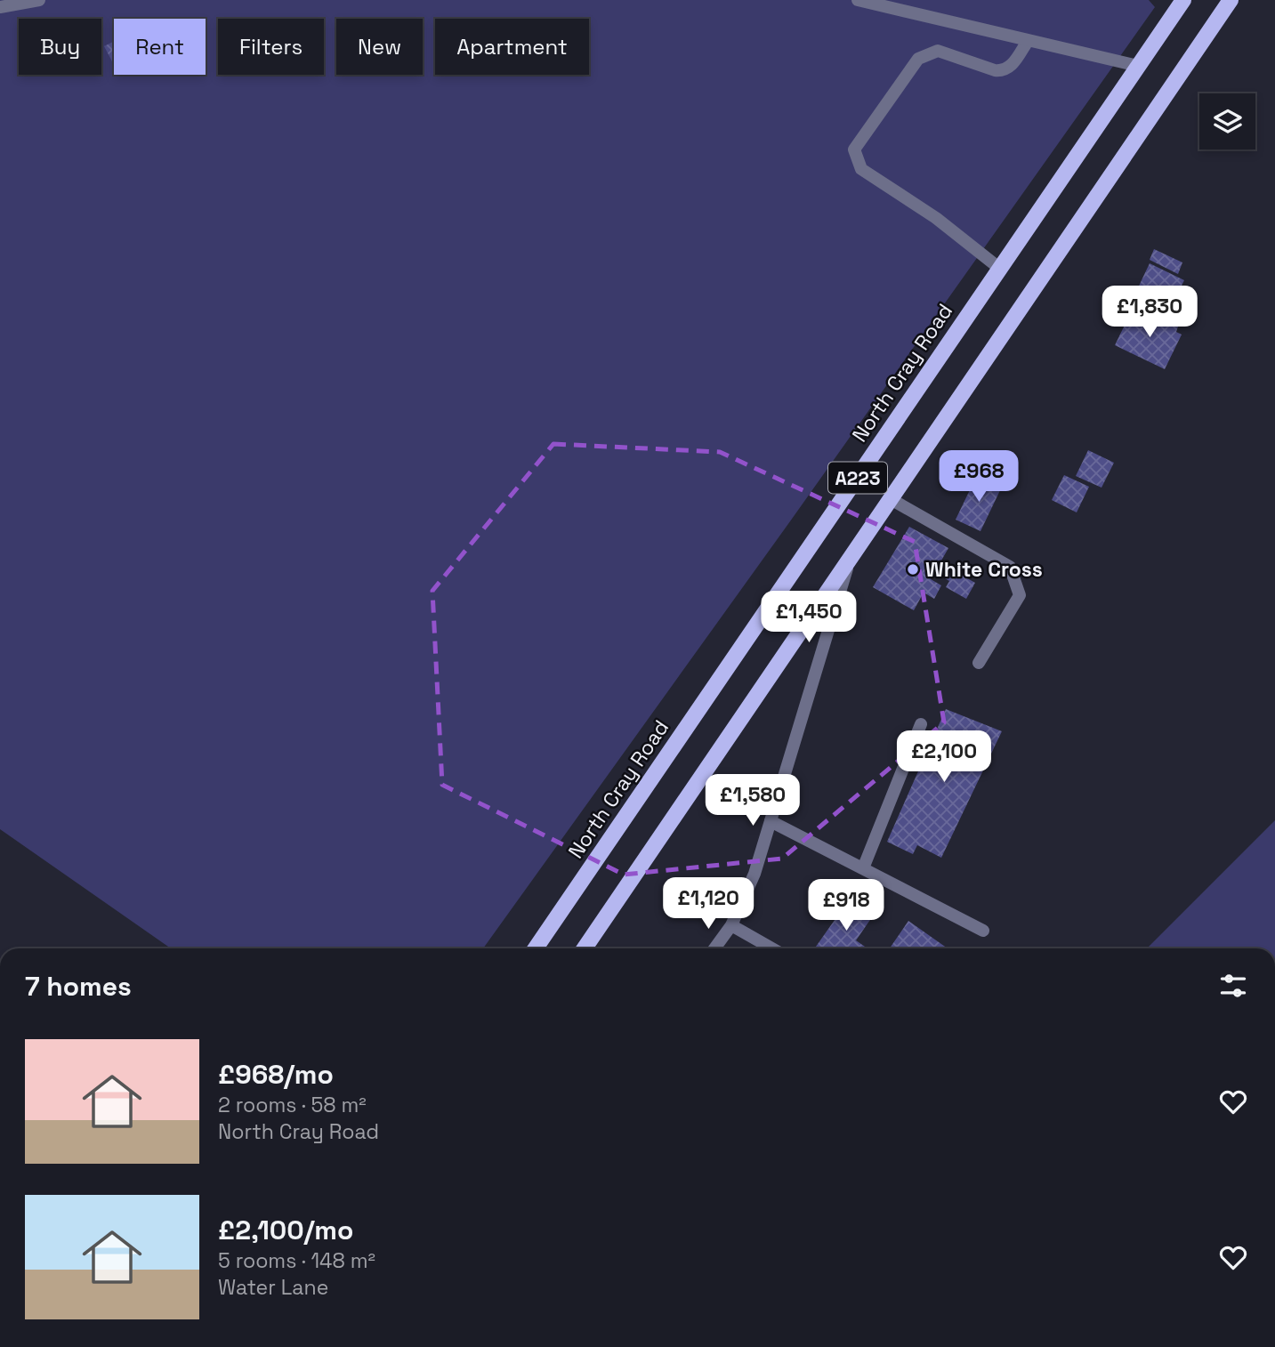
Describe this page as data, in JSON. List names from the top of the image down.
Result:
{
  "streets": {
    "main road": ["North Cray Road", "A223"]
  },
  "places": ["White Cross"],
  "page": {
    "chip": [
      "Buy",
      "Rent",
      "Filters",
      "New",
      "Apartment"
    ],
    "price": [
      "£1,830",
      "£968",
      "£1,450",
      "£2,100",
      "£1,580",
      "£1,120",
      "£918"
    ],
    "heading": "7 homes",
    "list": [
      {
        "name": "£968/mo",
        "note": "2 rooms · 58 m² · North Cray Road"
      },
      {
        "name": "£2,100/mo",
        "note": "5 rooms · 148 m² · Water Lane"
      }
    ]
  }
}
